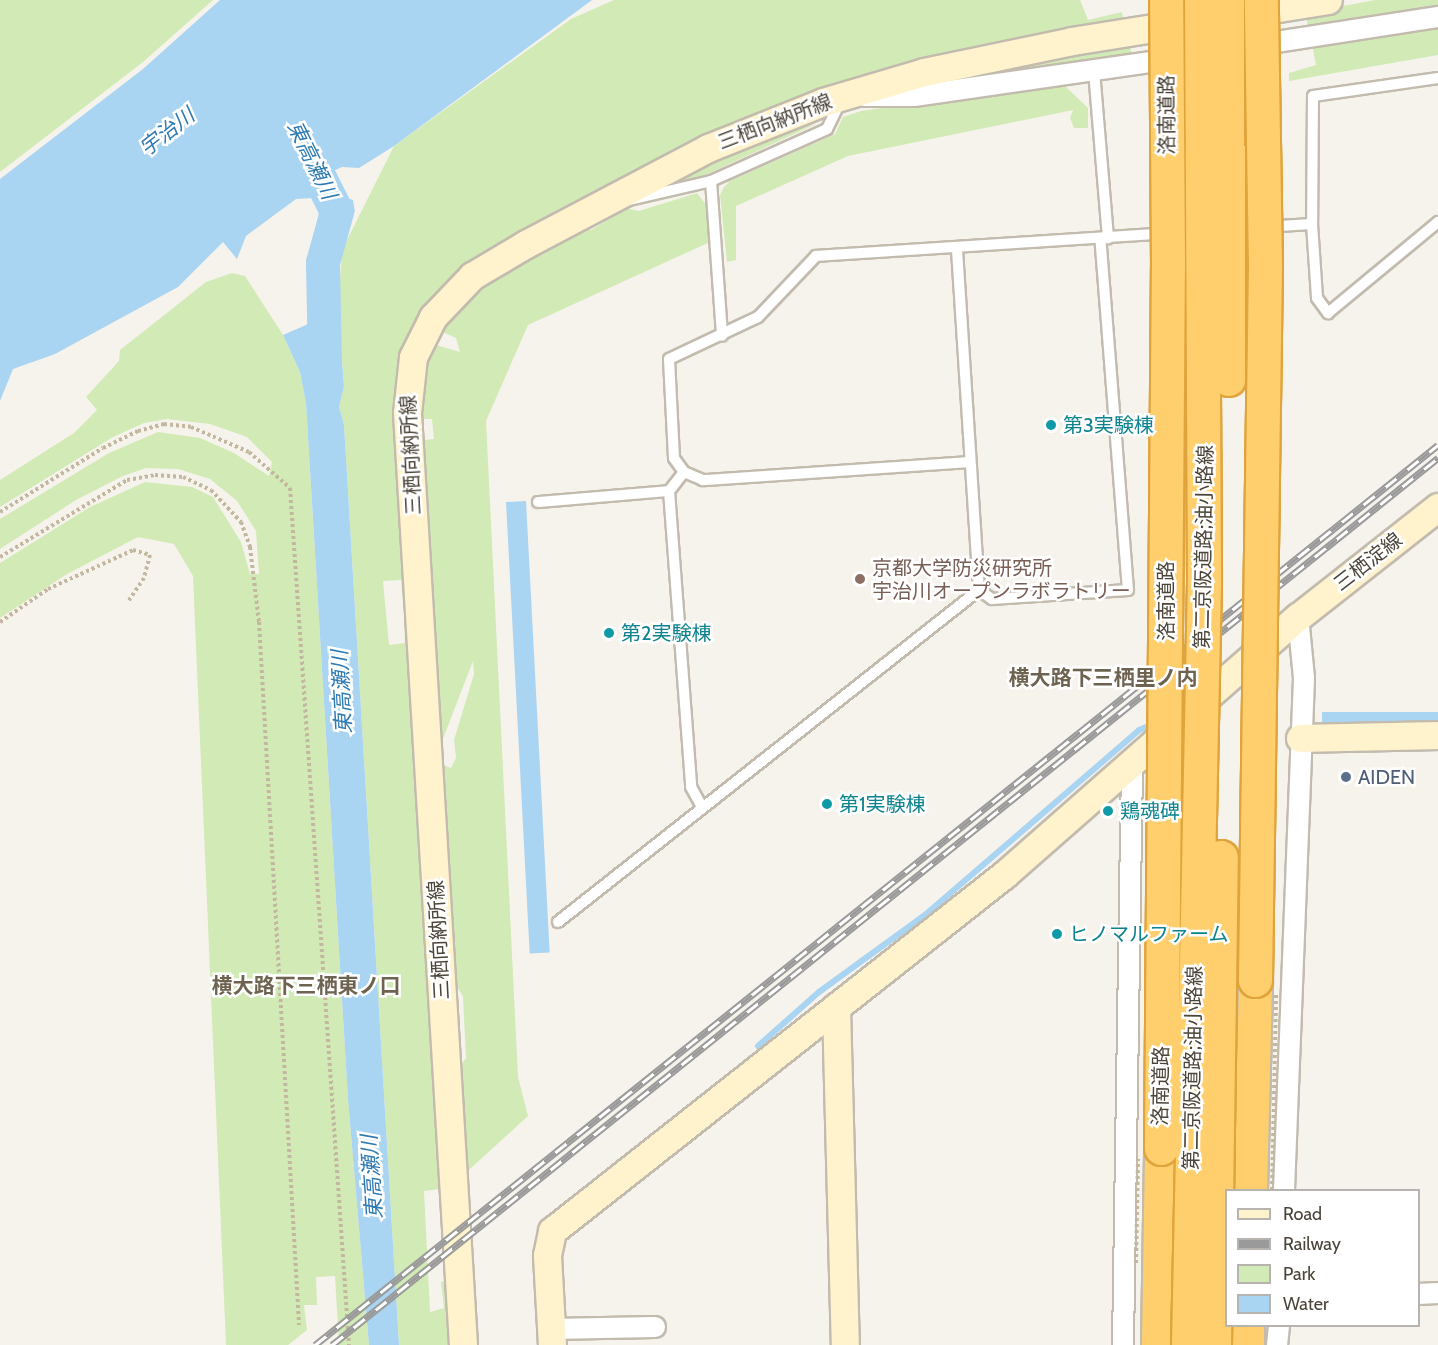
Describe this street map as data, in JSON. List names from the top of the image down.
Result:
{
  "streets": {
    "highway": ["洛南道路", "第二京阪道路;油小路線"],
    "main road": ["三栖向納所線", "三栖淀線"]
  },
  "districts": ["横大路下三栖里ノ内", "横大路下三栖東ノ口"],
  "water": ["宇治川", "東高瀬川"],
  "places": [
    "第3実験棟",
    "京都大学防災研究所 宇治川オープンラボラトリー",
    "第2実験棟",
    "AIDEN",
    "第1実験棟",
    "鶏魂碑",
    "ヒノマルファーム"
  ],
  "legend": [
    "Road",
    "Railway",
    "Park",
    "Water"
  ]
}
